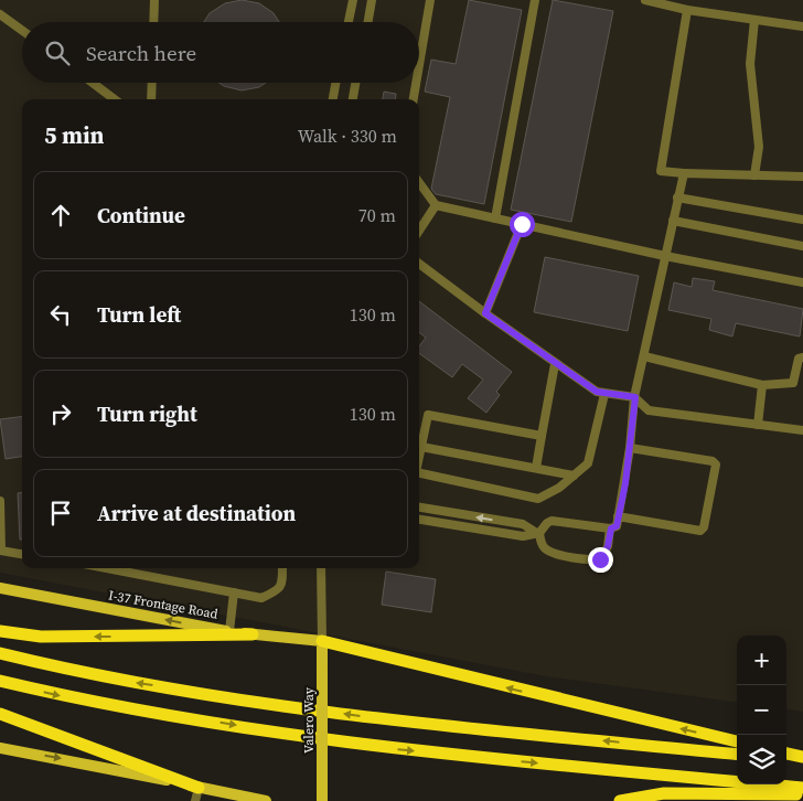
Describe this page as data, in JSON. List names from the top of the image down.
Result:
{
  "streets": {
    "main road": ["I-37 Frontage Road", "Valero Way"]
  },
  "crossings": [
    ["I-37 Frontage Road", "Valero Way"]
  ],
  "one_way": ["I-37 Frontage Road"],
  "page": {
    "search": "Search here",
    "heading": ["5 min", "Walk · 330 m"],
    "list": [
      ["Continue", "70 m"],
      ["Turn left", "130 m"],
      ["Turn right", "130 m"],
      "Arrive at destination"
    ],
    "map_buttons": ["+", "−"]
  }
}
